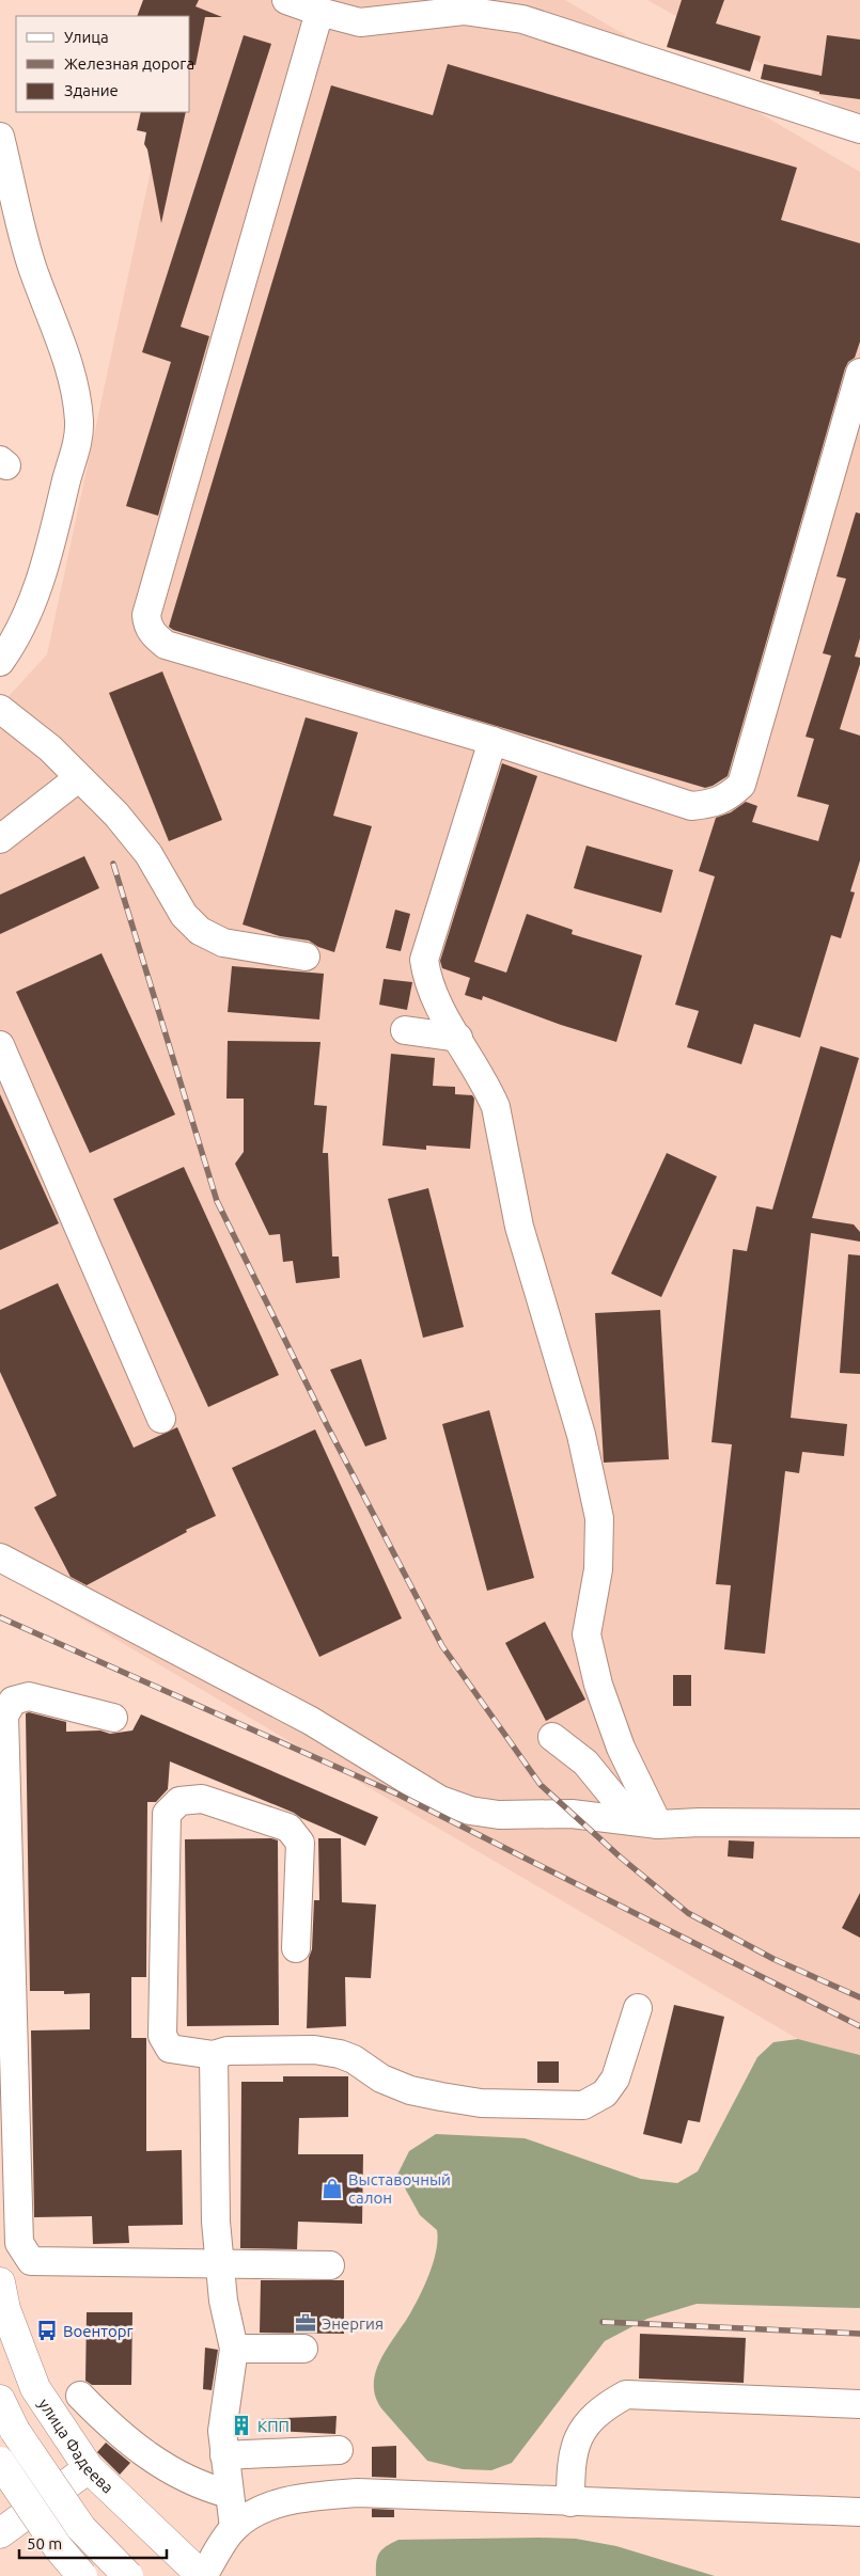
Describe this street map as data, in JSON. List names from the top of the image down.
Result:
{
  "streets": {
    "main road": ["улица Фадеева"]
  },
  "places": {
    "shop": ["Выставочный салон"],
    "office": ["Энергия"],
    "bus stop": ["Военторг"],
    "building": ["КПП"]
  },
  "legend": ["Улица", "Железная дорога", "Здание"],
  "scale_bar": "50 m"
}
